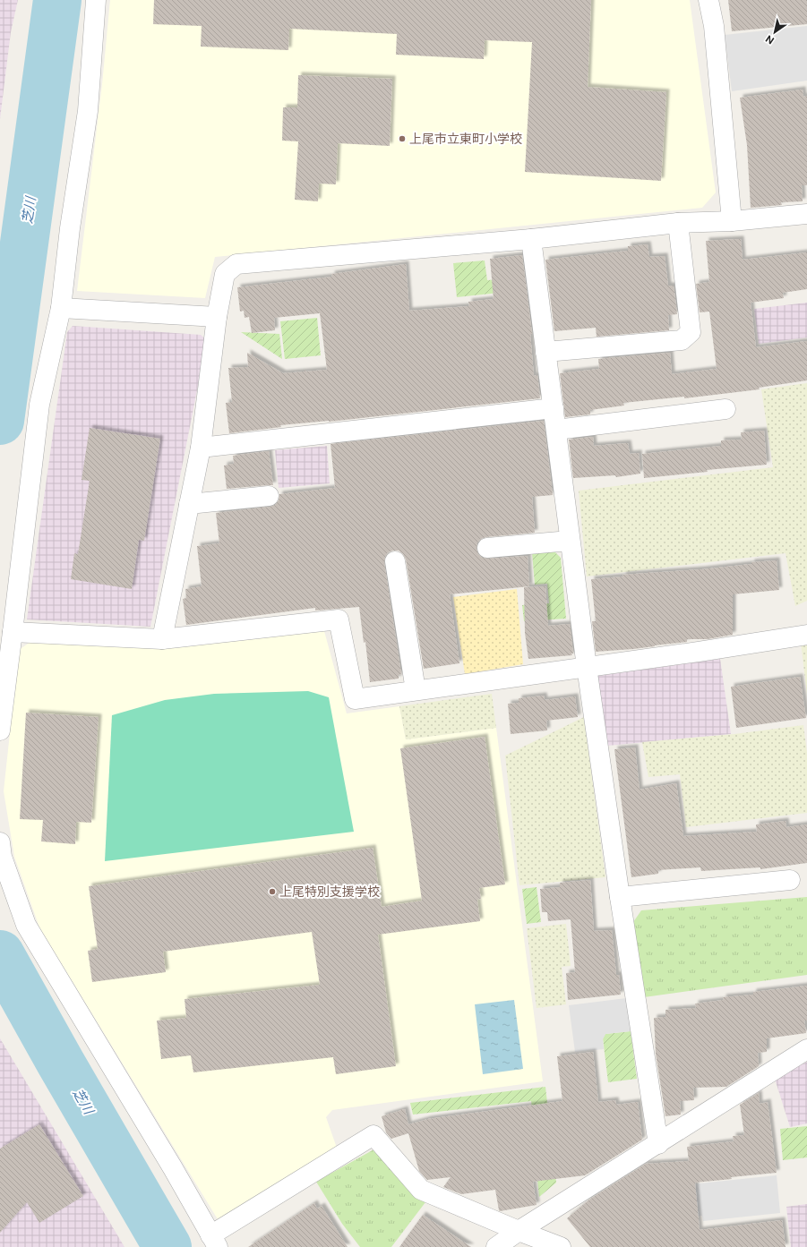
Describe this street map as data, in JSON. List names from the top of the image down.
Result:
{
  "water": ["芝川"],
  "places": ["上尾市立東町小学校", "上尾特別支援学校"],
  "north": "bottom left"
}
